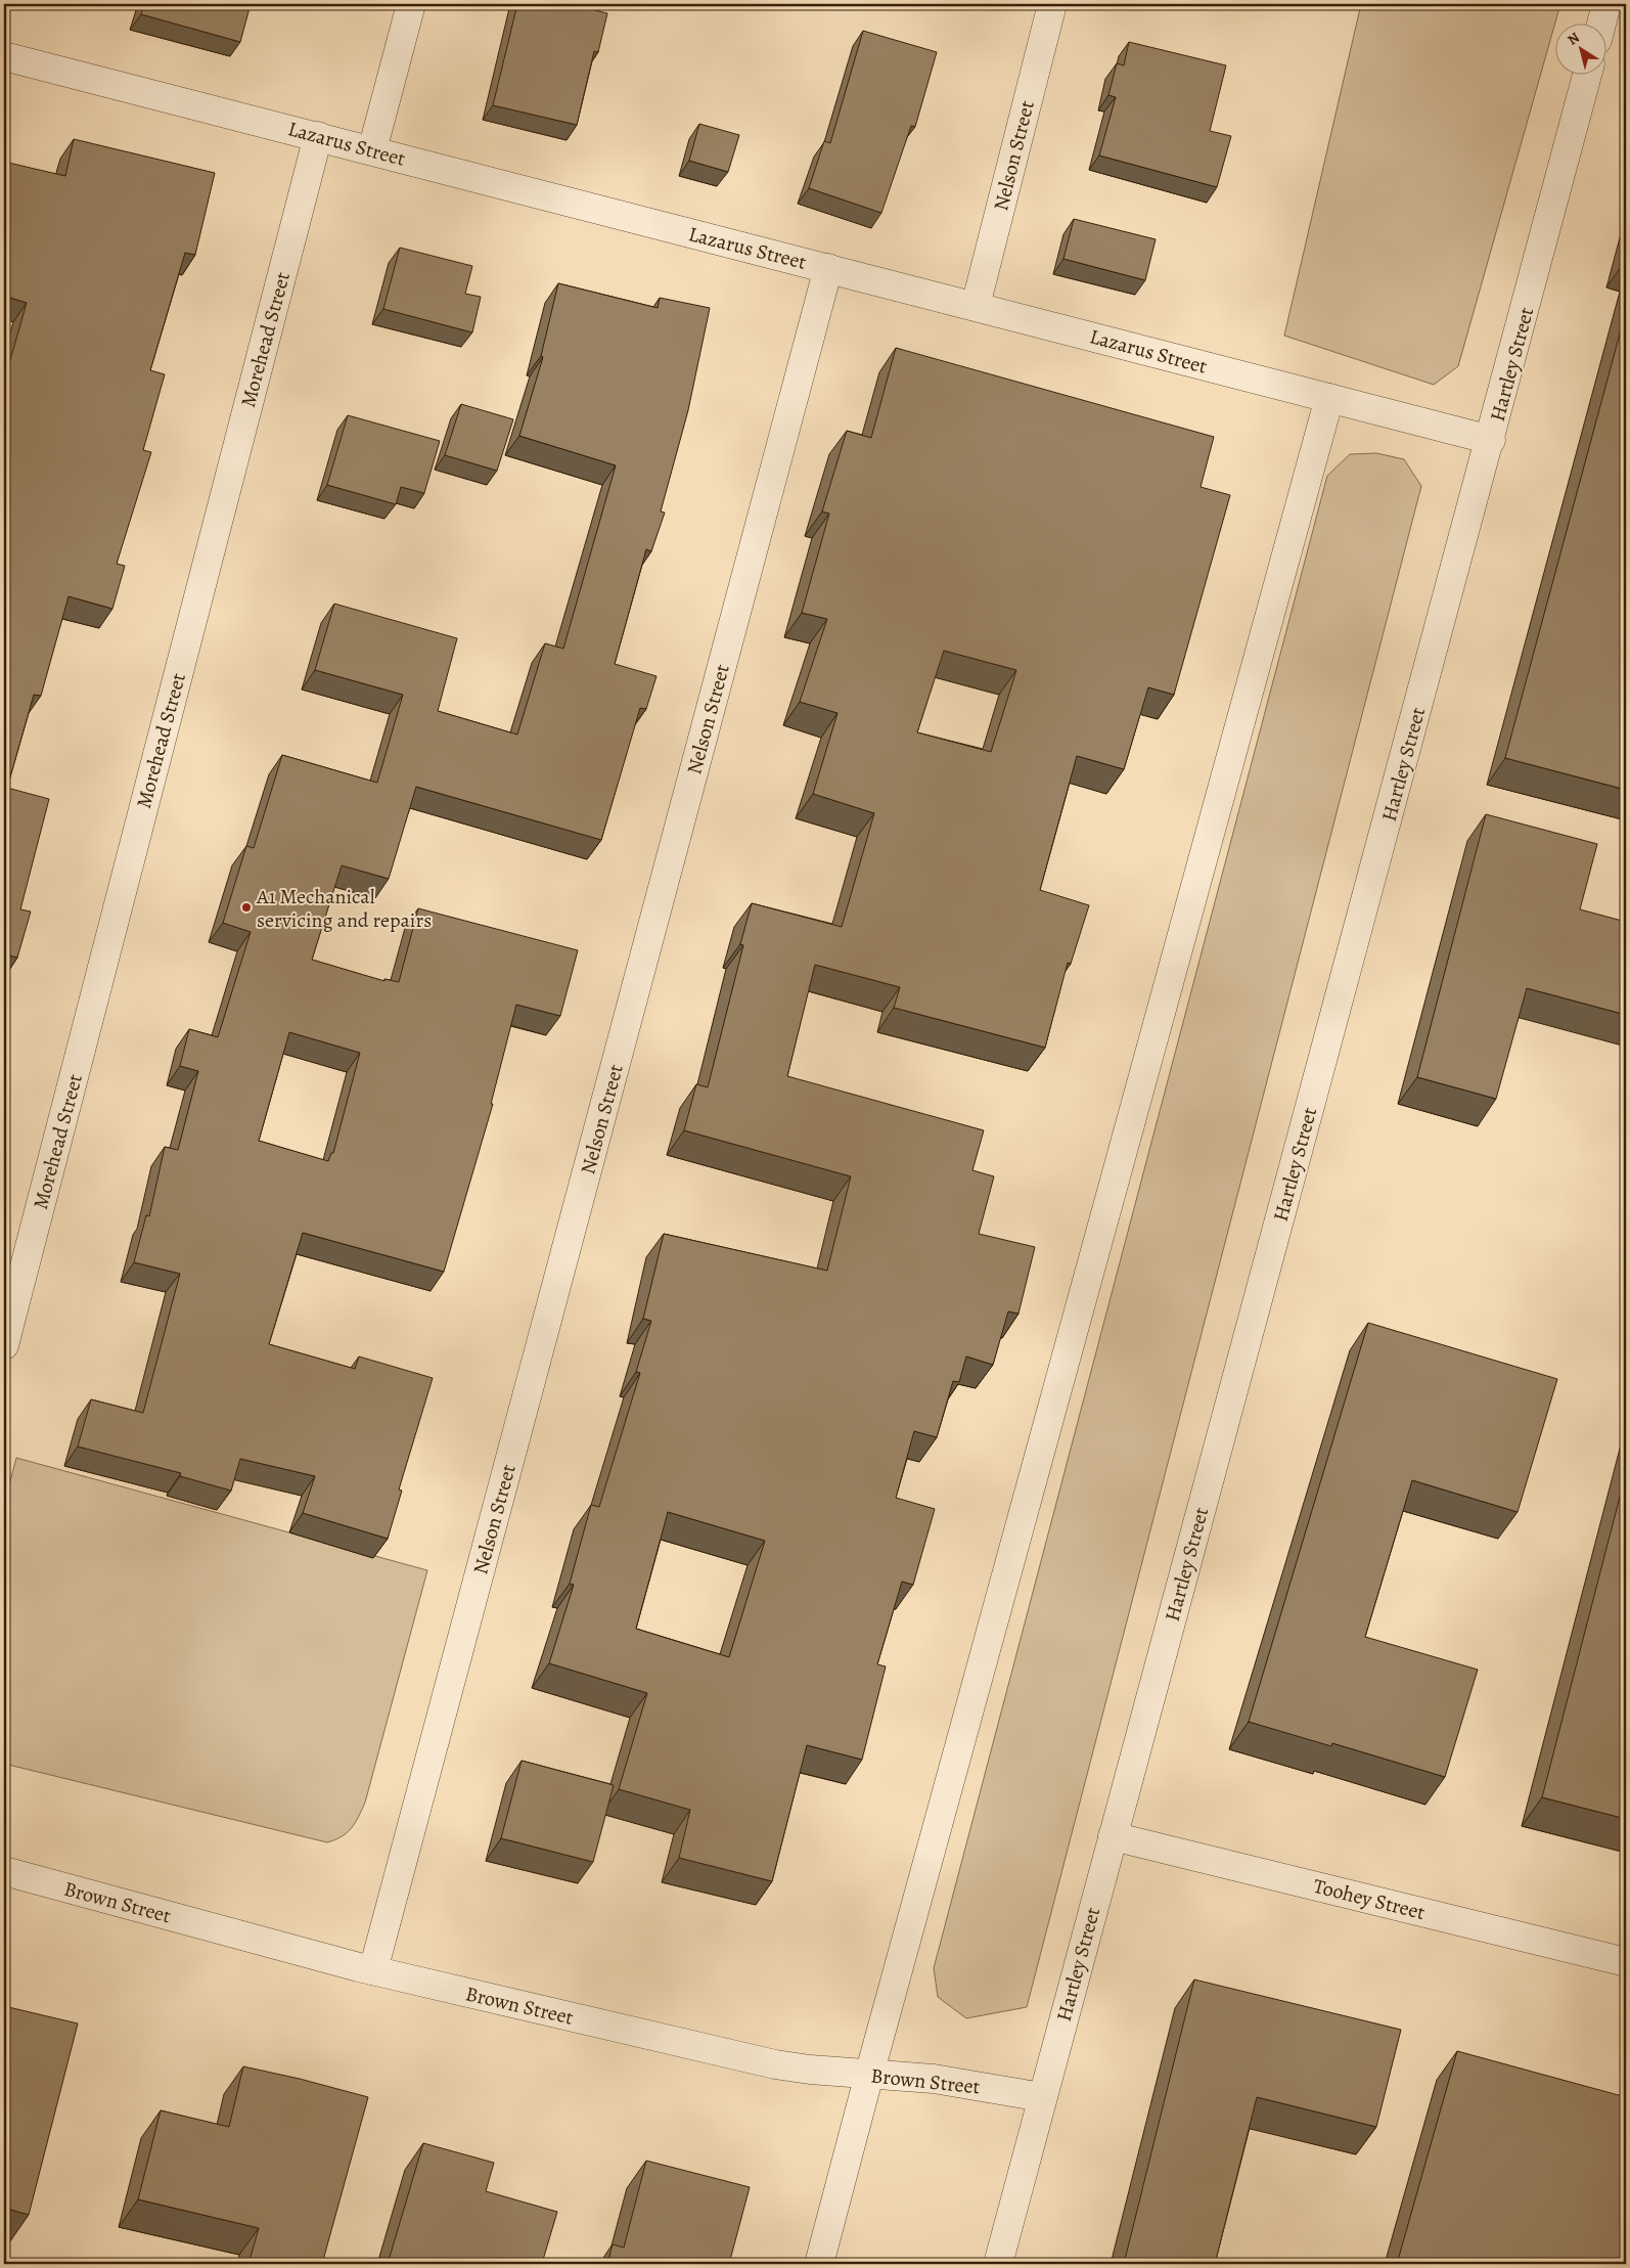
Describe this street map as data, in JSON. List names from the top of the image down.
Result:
{
  "streets": {
    "street": [
      "Lazarus Street",
      "Nelson Street",
      "Morehead Street",
      "Hartley Street",
      "Toohey Street",
      "Brown Street"
    ]
  },
  "crossings": [
    ["Lazarus Street", "Nelson Street"],
    ["Lazarus Street", "Morehead Street"],
    ["Lazarus Street", "Hartley Street"],
    ["Nelson Street", "Brown Street"],
    ["Hartley Street", "Toohey Street"],
    ["Hartley Street", "Brown Street"]
  ],
  "places": ["A1 Mechanical servicing and repairs"],
  "north": "top left"
}
